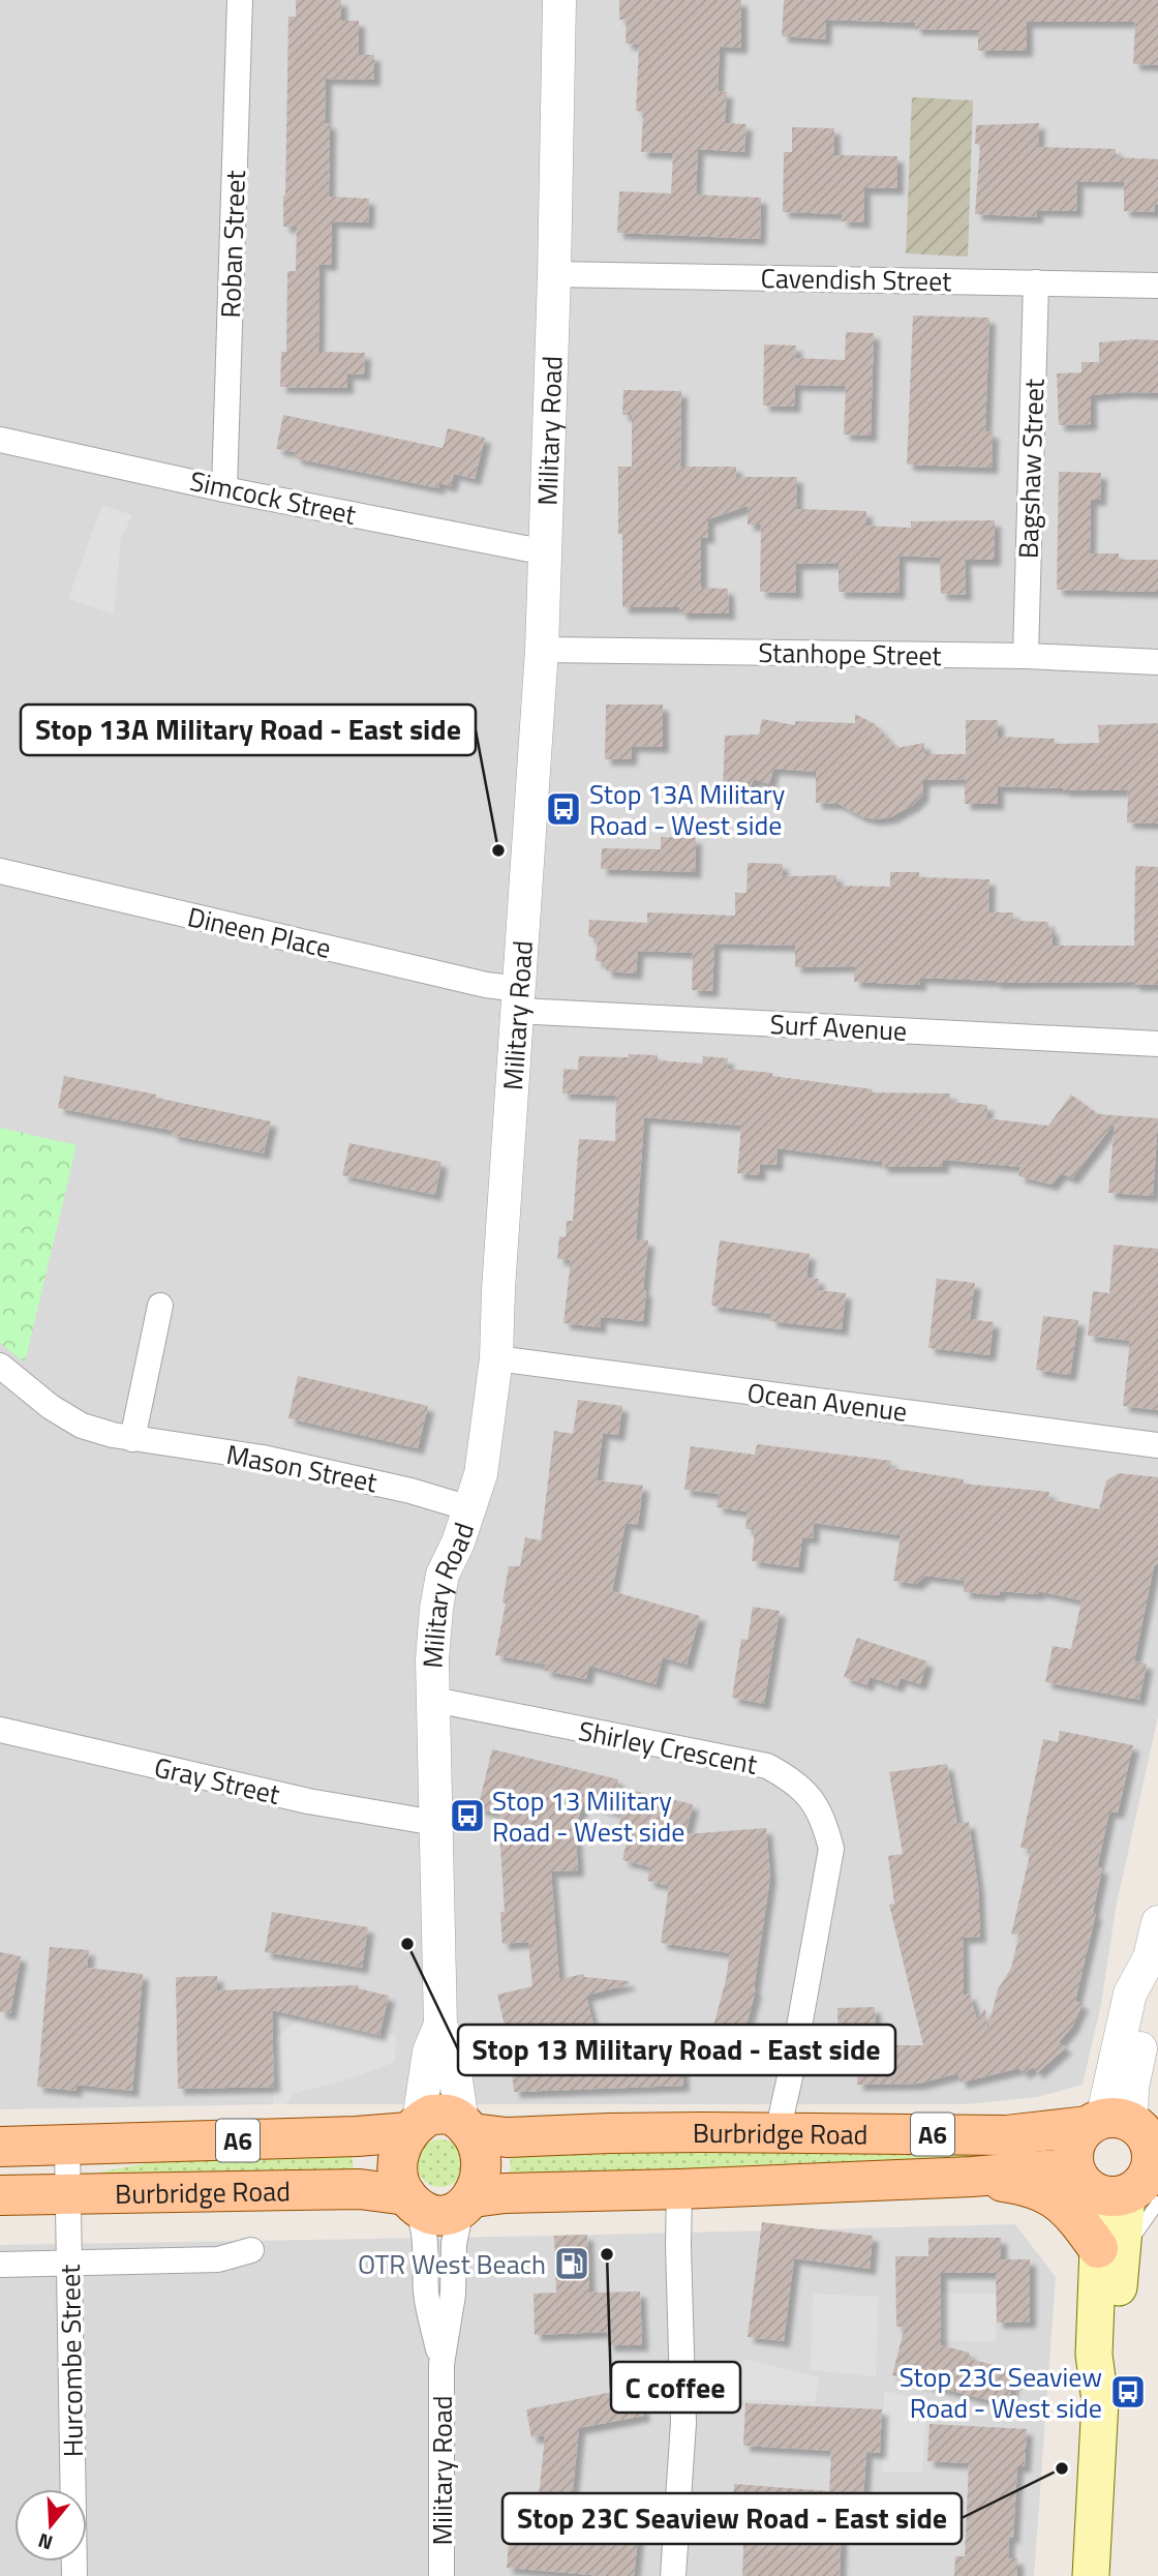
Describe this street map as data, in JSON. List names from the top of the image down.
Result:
{
  "streets": {
    "main road": ["Burbridge Road", "A6"],
    "street": [
      "Roban Street",
      "Cavendish Street",
      "Military Road",
      "Bagshaw Street",
      "Simcock Street",
      "Stanhope Street",
      "Dineen Place",
      "Surf Avenue",
      "Ocean Avenue",
      "Mason Street",
      "Shirley Crescent",
      "Gray Street",
      "Hurcombe Street"
    ]
  },
  "crossings": [
    ["Roban Street", "Simcock Street"],
    ["Cavendish Street", "Military Road"],
    ["Cavendish Street", "Bagshaw Street"],
    ["Military Road", "Simcock Street"],
    ["Military Road", "Stanhope Street"],
    ["Military Road", "Dineen Place"],
    ["Military Road", "Surf Avenue"],
    ["Military Road", "Ocean Avenue"],
    ["Military Road", "Mason Street"],
    ["Military Road", "Shirley Crescent"],
    ["Military Road", "Gray Street"],
    ["Military Road", "Burbridge Road"],
    ["Military Road", "A6"],
    ["Bagshaw Street", "Stanhope Street"],
    ["Dineen Place", "Surf Avenue"],
    ["Shirley Crescent", "Burbridge Road"],
    ["Burbridge Road", "A6"],
    ["Burbridge Road", "Hurcombe Street"]
  ],
  "places": {
    "bus stop": ["Stop 13A Military Road - West side", "Stop 13 Military Road - West side", "Stop 23C Seaview Road - West side"],
    "other": [
      "Stop 13A Military Road - East side",
      "Stop 13 Military Road - East side",
      "C coffee",
      "Stop 23C Seaview Road - East side"
    ],
    "fuel station": ["OTR West Beach"]
  },
  "north": "bottom"
}
